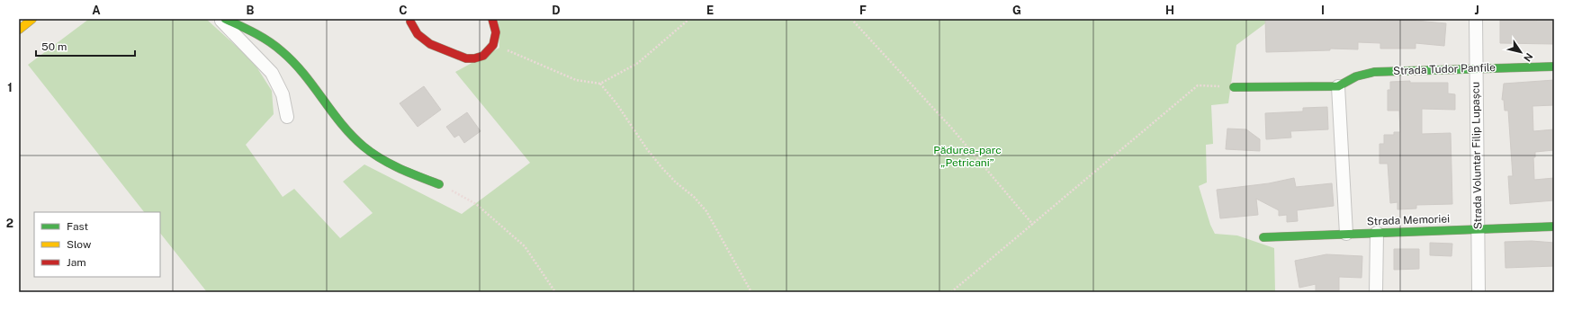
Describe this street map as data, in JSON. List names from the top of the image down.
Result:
{
  "streets": {
    "street": ["Strada Tudor Panfile", "Strada Voluntar Filip Lupașcu", "Strada Memoriei"]
  },
  "crossings": [
    ["Strada Tudor Panfile", "Strada Voluntar Filip Lupașcu"],
    ["Strada Voluntar Filip Lupașcu", "Strada Memoriei"]
  ],
  "parks": ["Pădurea-parc „Petricani”"],
  "legend": ["Fast", "Slow", "Jam"],
  "scale_bar": "50 m",
  "north": "bottom right",
  "grid": {
    "columns": [
      "A",
      "B",
      "C",
      "D",
      "E",
      "F",
      "G",
      "H",
      "I",
      "J"
    ],
    "rows": ["1", "2"]
  }
}
